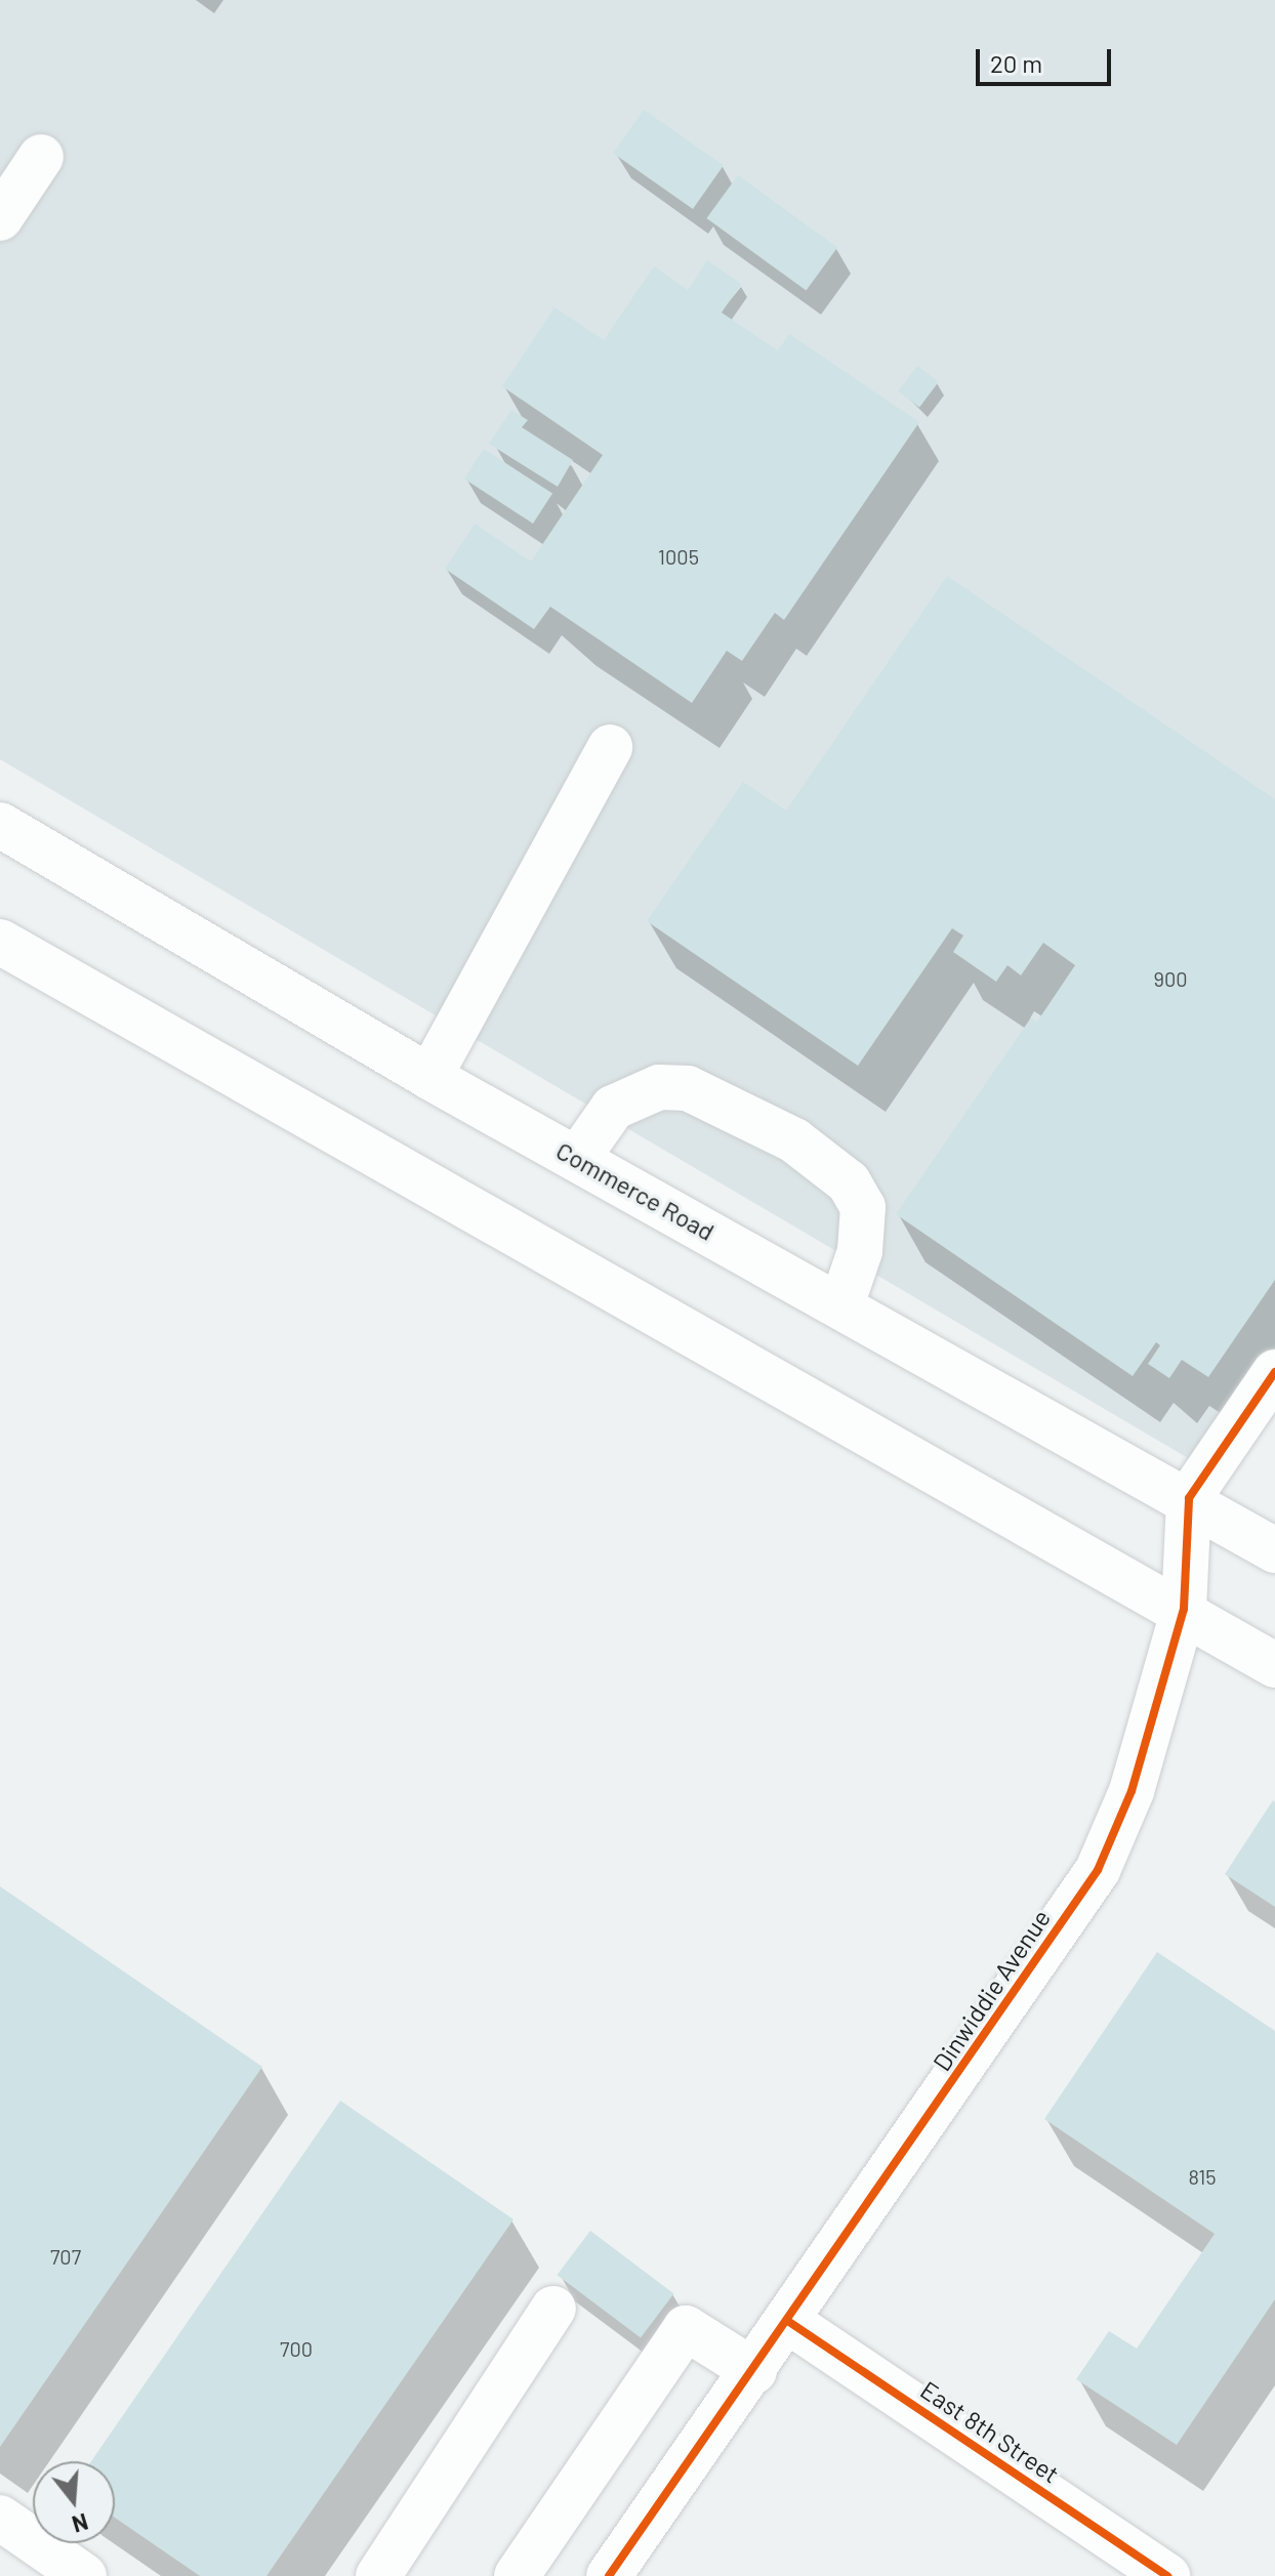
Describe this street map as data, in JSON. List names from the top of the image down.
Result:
{
  "streets": {
    "main road": ["Commerce Road", "Dinwiddie Avenue", "East 8th Street"]
  },
  "crossings": [
    ["Commerce Road", "Dinwiddie Avenue"],
    ["Dinwiddie Avenue", "East 8th Street"]
  ],
  "house_numbers": [
    "1005",
    "900",
    "815",
    "707",
    "700"
  ],
  "scale_bar": "20 m",
  "north": "bottom"
}
